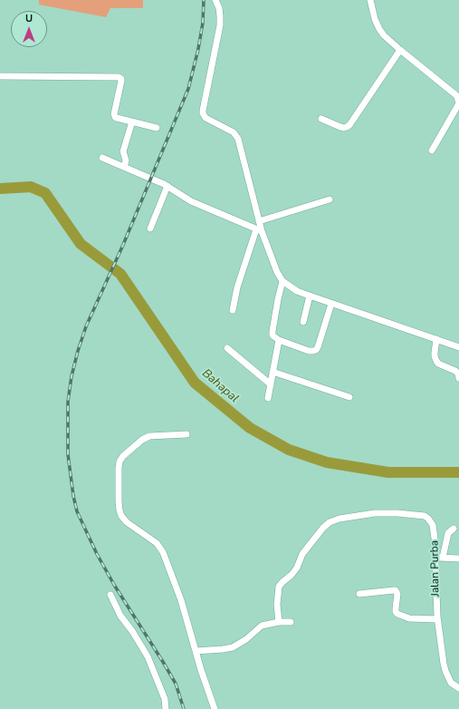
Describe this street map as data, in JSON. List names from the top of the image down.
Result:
{
  "streets": {
    "street": ["Jalan Purba"]
  },
  "water": ["Bahapal"],
  "north": "top"
}
